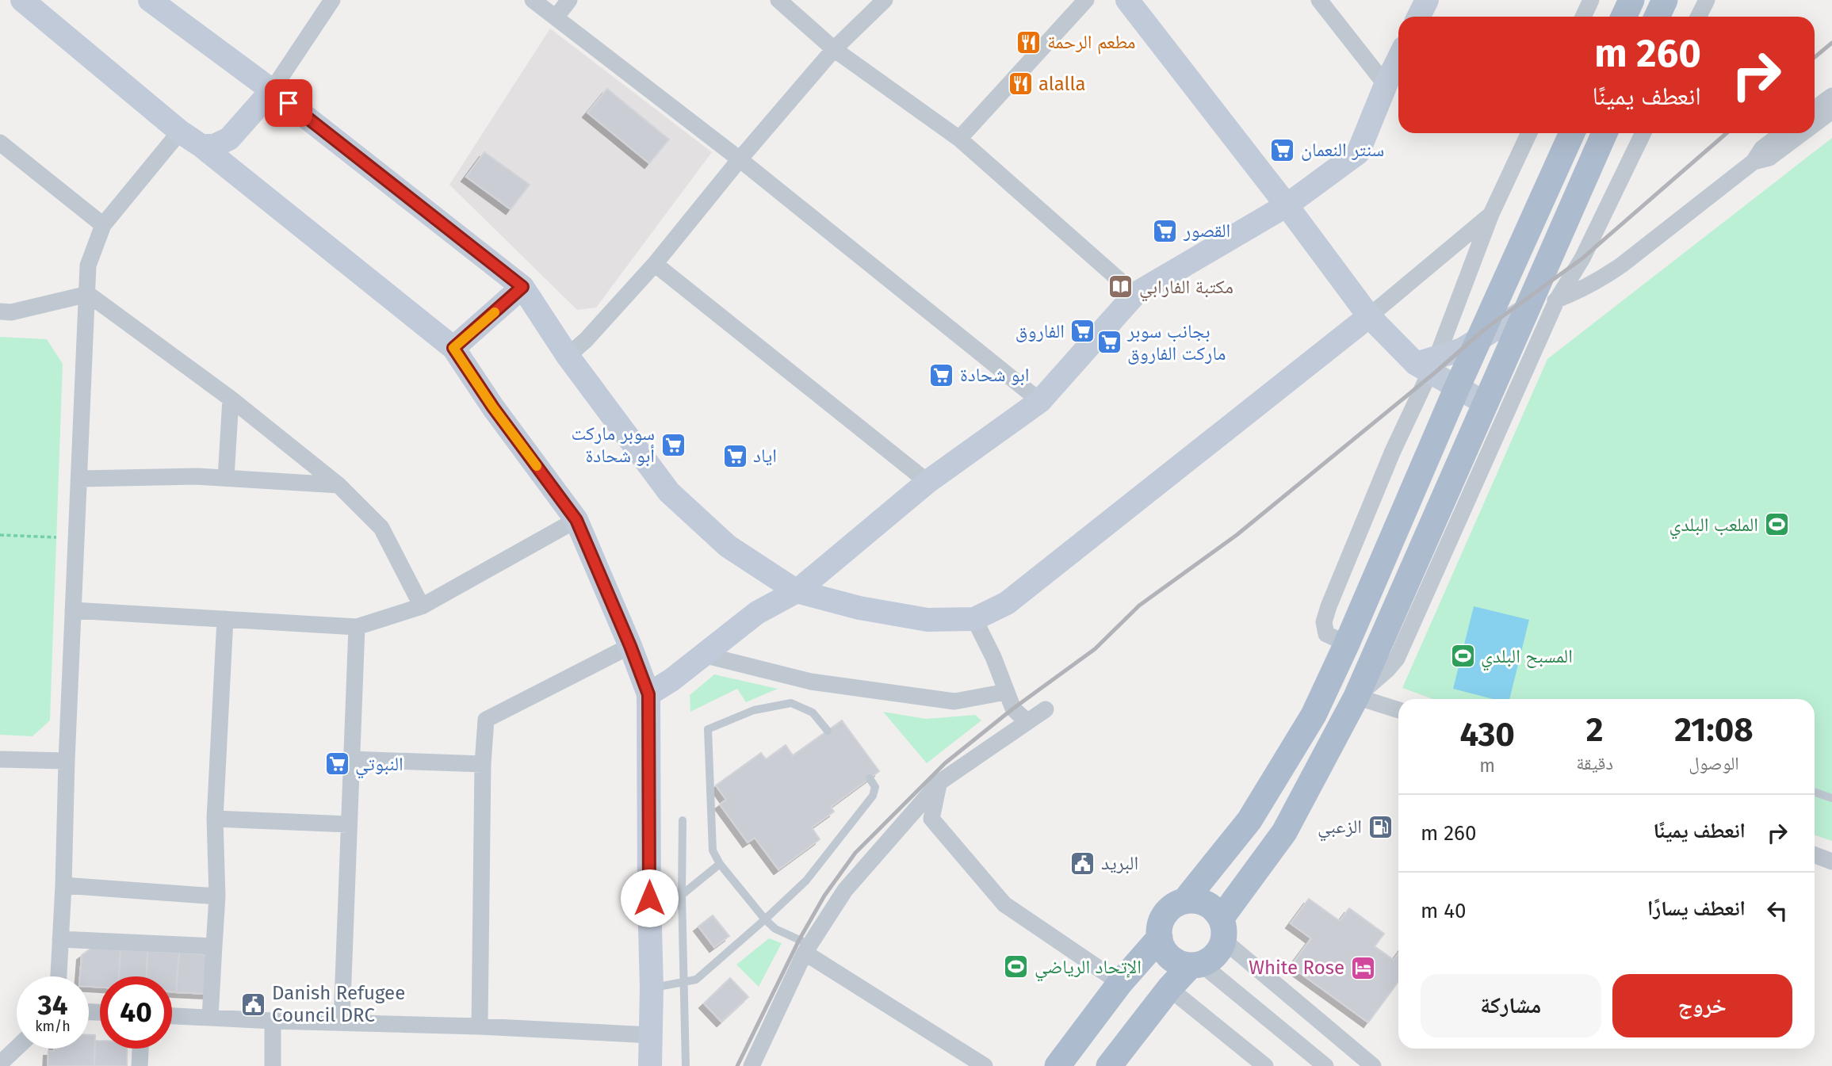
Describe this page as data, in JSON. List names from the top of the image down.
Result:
{
  "places": {
    "restaurant": ["مطعم الرحمة", "alalla"],
    "supermarket": [
      "سنتر النعمان",
      "القصور",
      "الفاروق",
      "بجانب سوبر ماركت الفاروق",
      "ابو شحادة",
      "سوبر ماركت أبو شحادة",
      "اياد",
      "النبوتي"
    ],
    "library": ["مكتبة الفارابي"],
    "sports": ["الملعب البلدي", "المسبح البلدي", "الإتحاد الرياضي"],
    "fuel station": ["الزعبي"],
    "public building": ["البريد", "Danish Refugee Council DRC"],
    "hotel": ["White Rose"]
  },
  "page": {
    "turn": ["260 m", "انعطف يمينًا"],
    "eta": [
      "21:08",
      "الوصول",
      "2",
      "دقيقة",
      "430",
      "m"
    ],
    "list": [
      {
        "name": "انعطف يمينًا",
        "value": "260 m"
      },
      {
        "name": "انعطف يسارًا",
        "value": "40 m"
      }
    ],
    "buttons": ["خروج", "مشاركة"],
    "speed": "34 km/h",
    "limit": "40"
  }
}
